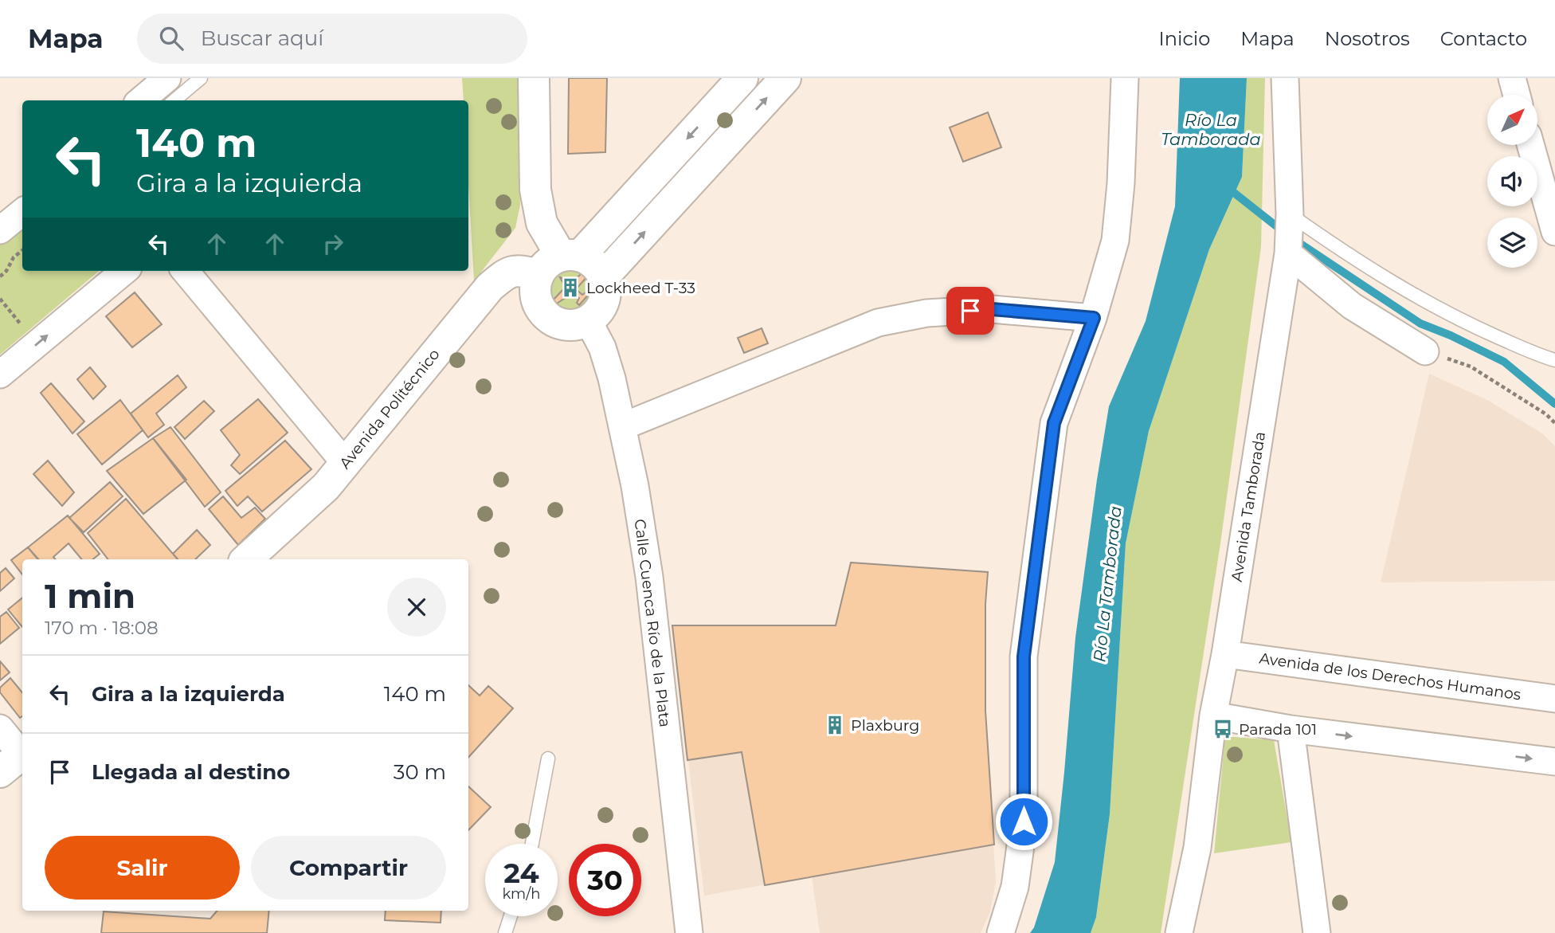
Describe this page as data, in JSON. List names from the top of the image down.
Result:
{
  "streets": {
    "main road": ["Avenida Politécnico"],
    "street": ["Avenida Tamborada", "Calle Cuenca Río de la Plata", "Avenida de los Derechos Humanos"]
  },
  "crossings": [
    ["Avenida Politécnico", "Calle Cuenca Río de la Plata"],
    ["Avenida Tamborada", "Avenida de los Derechos Humanos"]
  ],
  "water": ["Río La Tamborada"],
  "places": {
    "building": ["Lockheed T-33", "Plaxburg"],
    "bus stop": ["Parada 101"]
  },
  "north": "top right",
  "page": {
    "header": "Mapa",
    "search": "Buscar aquí",
    "nav": [
      "Inicio",
      "Mapa",
      "Nosotros",
      "Contacto"
    ],
    "turn": ["140 m", "Gira a la izquierda"],
    "heading": ["1 min", "170 m · 18:08"],
    "list": [
      {
        "name": "Gira a la izquierda",
        "value": "140 m"
      },
      {
        "name": "Llegada al destino",
        "value": "30 m"
      }
    ],
    "buttons": ["Salir", "Compartir"],
    "speed": "24 km/h",
    "limit": "30"
  }
}
